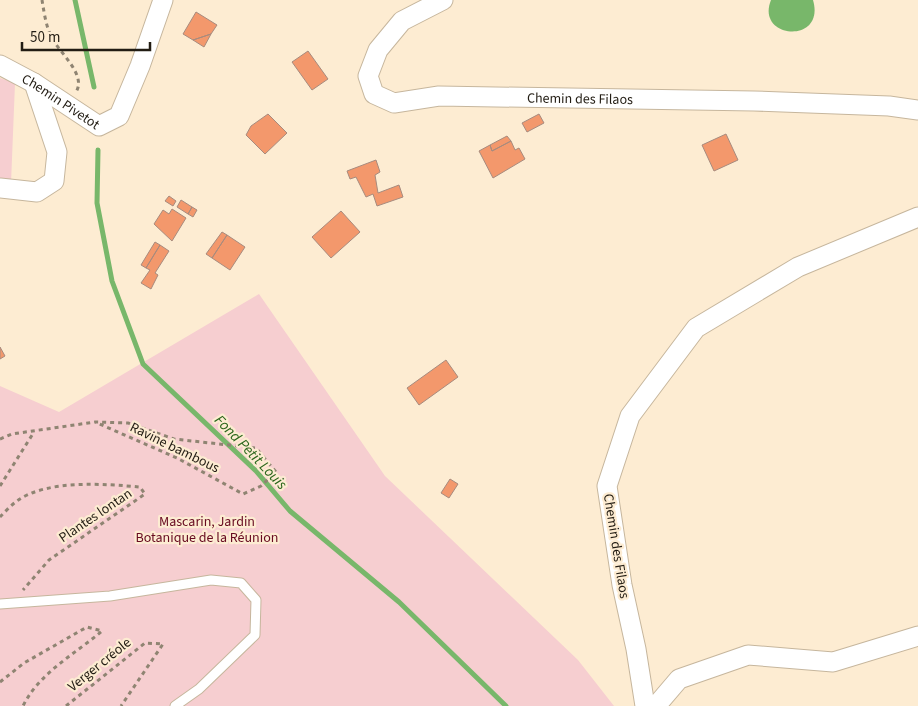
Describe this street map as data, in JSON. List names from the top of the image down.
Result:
{
  "streets": {
    "street": ["Chemin des Filaos", "Chemin Pivetot"],
    "path": ["Ravine bambous", "Plantes lontan", "Verger créole"]
  },
  "water": ["Fond Petit Louis"],
  "parks": ["Mascarin, Jardin Botanique de la Réunion"],
  "scale_bar": "50 m"
}
